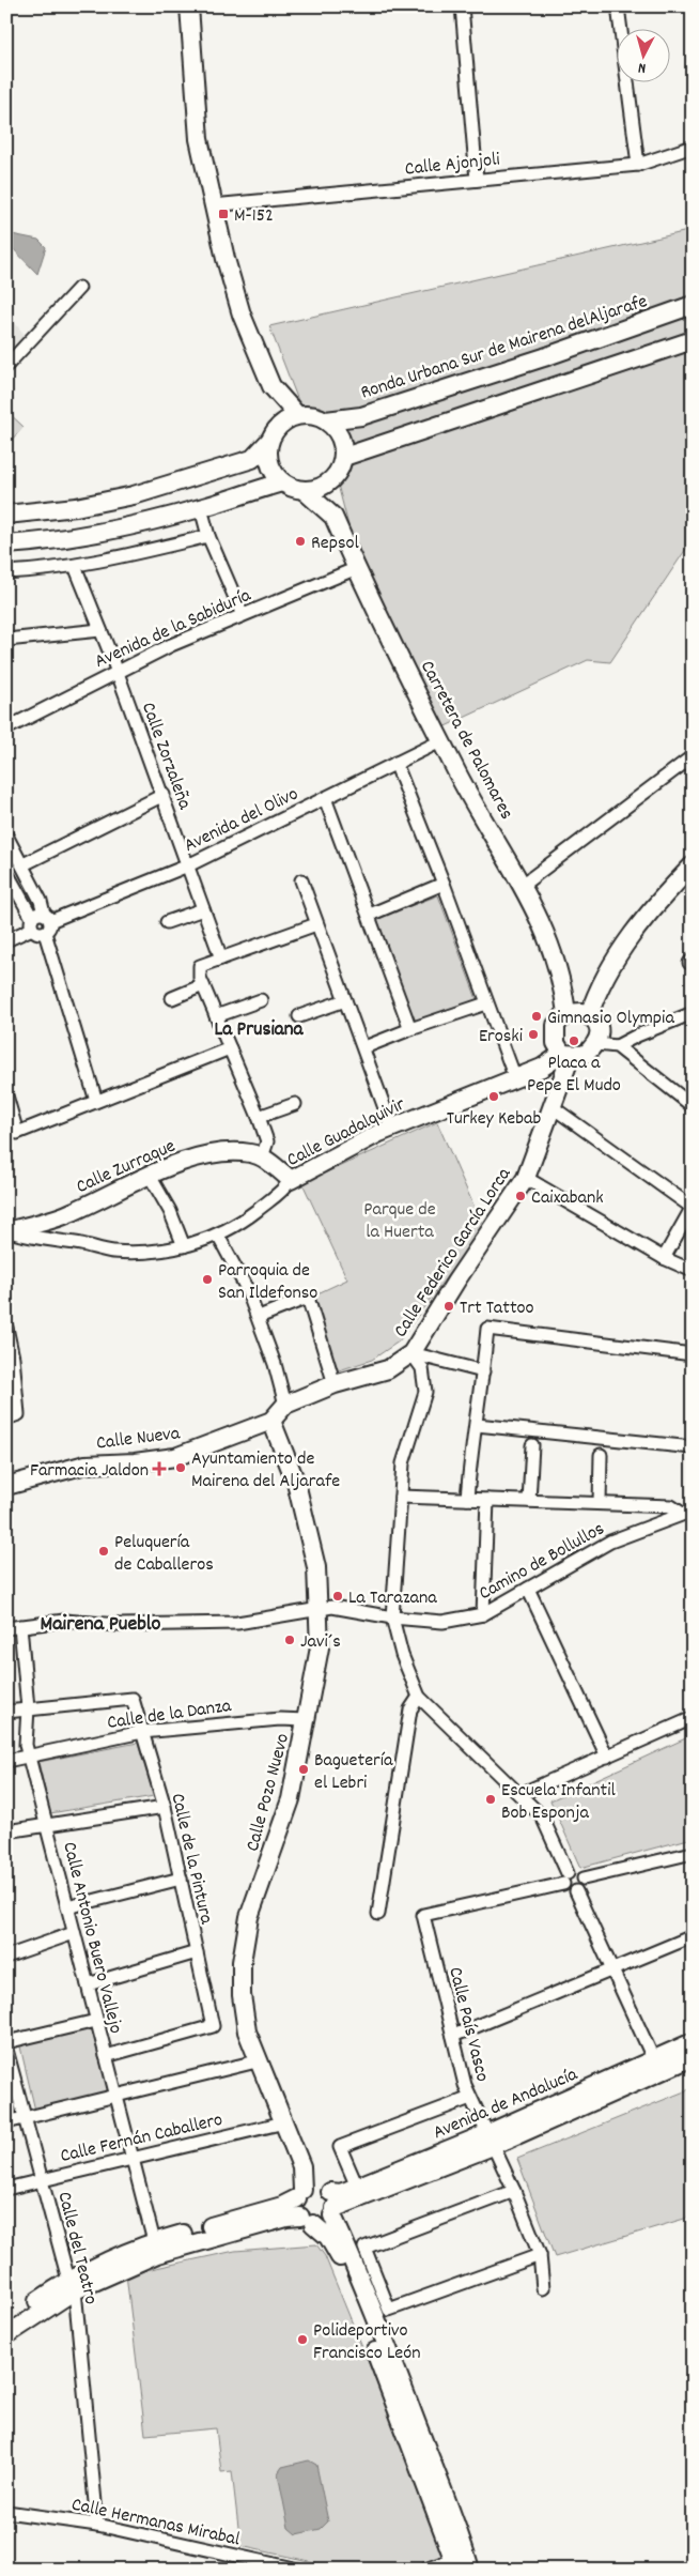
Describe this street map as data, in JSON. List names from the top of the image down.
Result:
{
  "streets": {
    "street": [
      "Calle Ajonjoli",
      "Ronda Urbana Sur de Mairena delAljarafe",
      "Avenida de la Sabiduría",
      "Carretera de Palomares",
      "Calle Zorzaleña",
      "Avenida del Olivo",
      "Calle Guadalquivir",
      "Calle Zurraque",
      "Calle Federico García Lorca",
      "Calle Nueva",
      "Camino de Bollullos",
      "Calle de la Danza",
      "Calle Pozo Nuevo",
      "Calle de la Pintura",
      "Calle Antonio Buero Vallejo",
      "Calle País Vasco",
      "Avenida de Andalucía",
      "Calle Fernán Caballero",
      "Calle del Teatro",
      "Calle Hermanas Mirabal"
    ]
  },
  "crossings": [
    ["Ronda Urbana Sur de Mairena delAljarafe", "Carretera de Palomares"],
    ["Avenida de la Sabiduría", "Carretera de Palomares"],
    ["Avenida de la Sabiduría", "Calle Zorzaleña"],
    ["Carretera de Palomares", "Avenida del Olivo"],
    ["Carretera de Palomares", "Calle Guadalquivir"],
    ["Carretera de Palomares", "Calle Federico García Lorca"],
    ["Calle Zorzaleña", "Avenida del Olivo"],
    ["Calle Guadalquivir", "Calle Zurraque"],
    ["Calle Guadalquivir", "Calle Federico García Lorca"],
    ["Calle Federico García Lorca", "Calle Nueva"],
    ["Calle Federico García Lorca", "Calle Pozo Nuevo"],
    ["Calle Nueva", "Calle Pozo Nuevo"],
    ["Camino de Bollullos", "Calle Pozo Nuevo"],
    ["Camino de Bollullos", "Calle Antonio Buero Vallejo"],
    ["Calle de la Danza", "Calle Pozo Nuevo"],
    ["Calle de la Danza", "Calle de la Pintura"],
    ["Calle de la Danza", "Calle Antonio Buero Vallejo"],
    ["Calle Pozo Nuevo", "Avenida de Andalucía"],
    ["Calle Pozo Nuevo", "Calle Fernán Caballero"],
    ["Calle de la Pintura", "Calle Antonio Buero Vallejo"],
    ["Calle Antonio Buero Vallejo", "Calle Fernán Caballero"],
    ["Calle País Vasco", "Avenida de Andalucía"],
    ["Calle Fernán Caballero", "Calle del Teatro"],
    ["Calle del Teatro", "Calle Hermanas Mirabal"]
  ],
  "districts": ["La Prusiana", "Mairena Pueblo"],
  "parks": ["Parque de la Huerta"],
  "places": {
    "transit": ["M-152"],
    "other": [
      "Repsol",
      "Gimnasio Olympia",
      "Eroski",
      "Placa a Pepe El Mudo",
      "Turkey Kebab",
      "Caixabank",
      "Parroquia de San Ildefonso",
      "Trt Tattoo",
      "Ayuntamiento de Mairena del Aljarafe",
      "Peluquería de Caballeros",
      "La Tarazana",
      "Javi´s",
      "Baguetería el Lebri",
      "Escuela Infantil Bob Esponja",
      "Polideportivo Francisco León"
    ],
    "health": ["Farmacia Jaldon"]
  },
  "north": "bottom"
}
